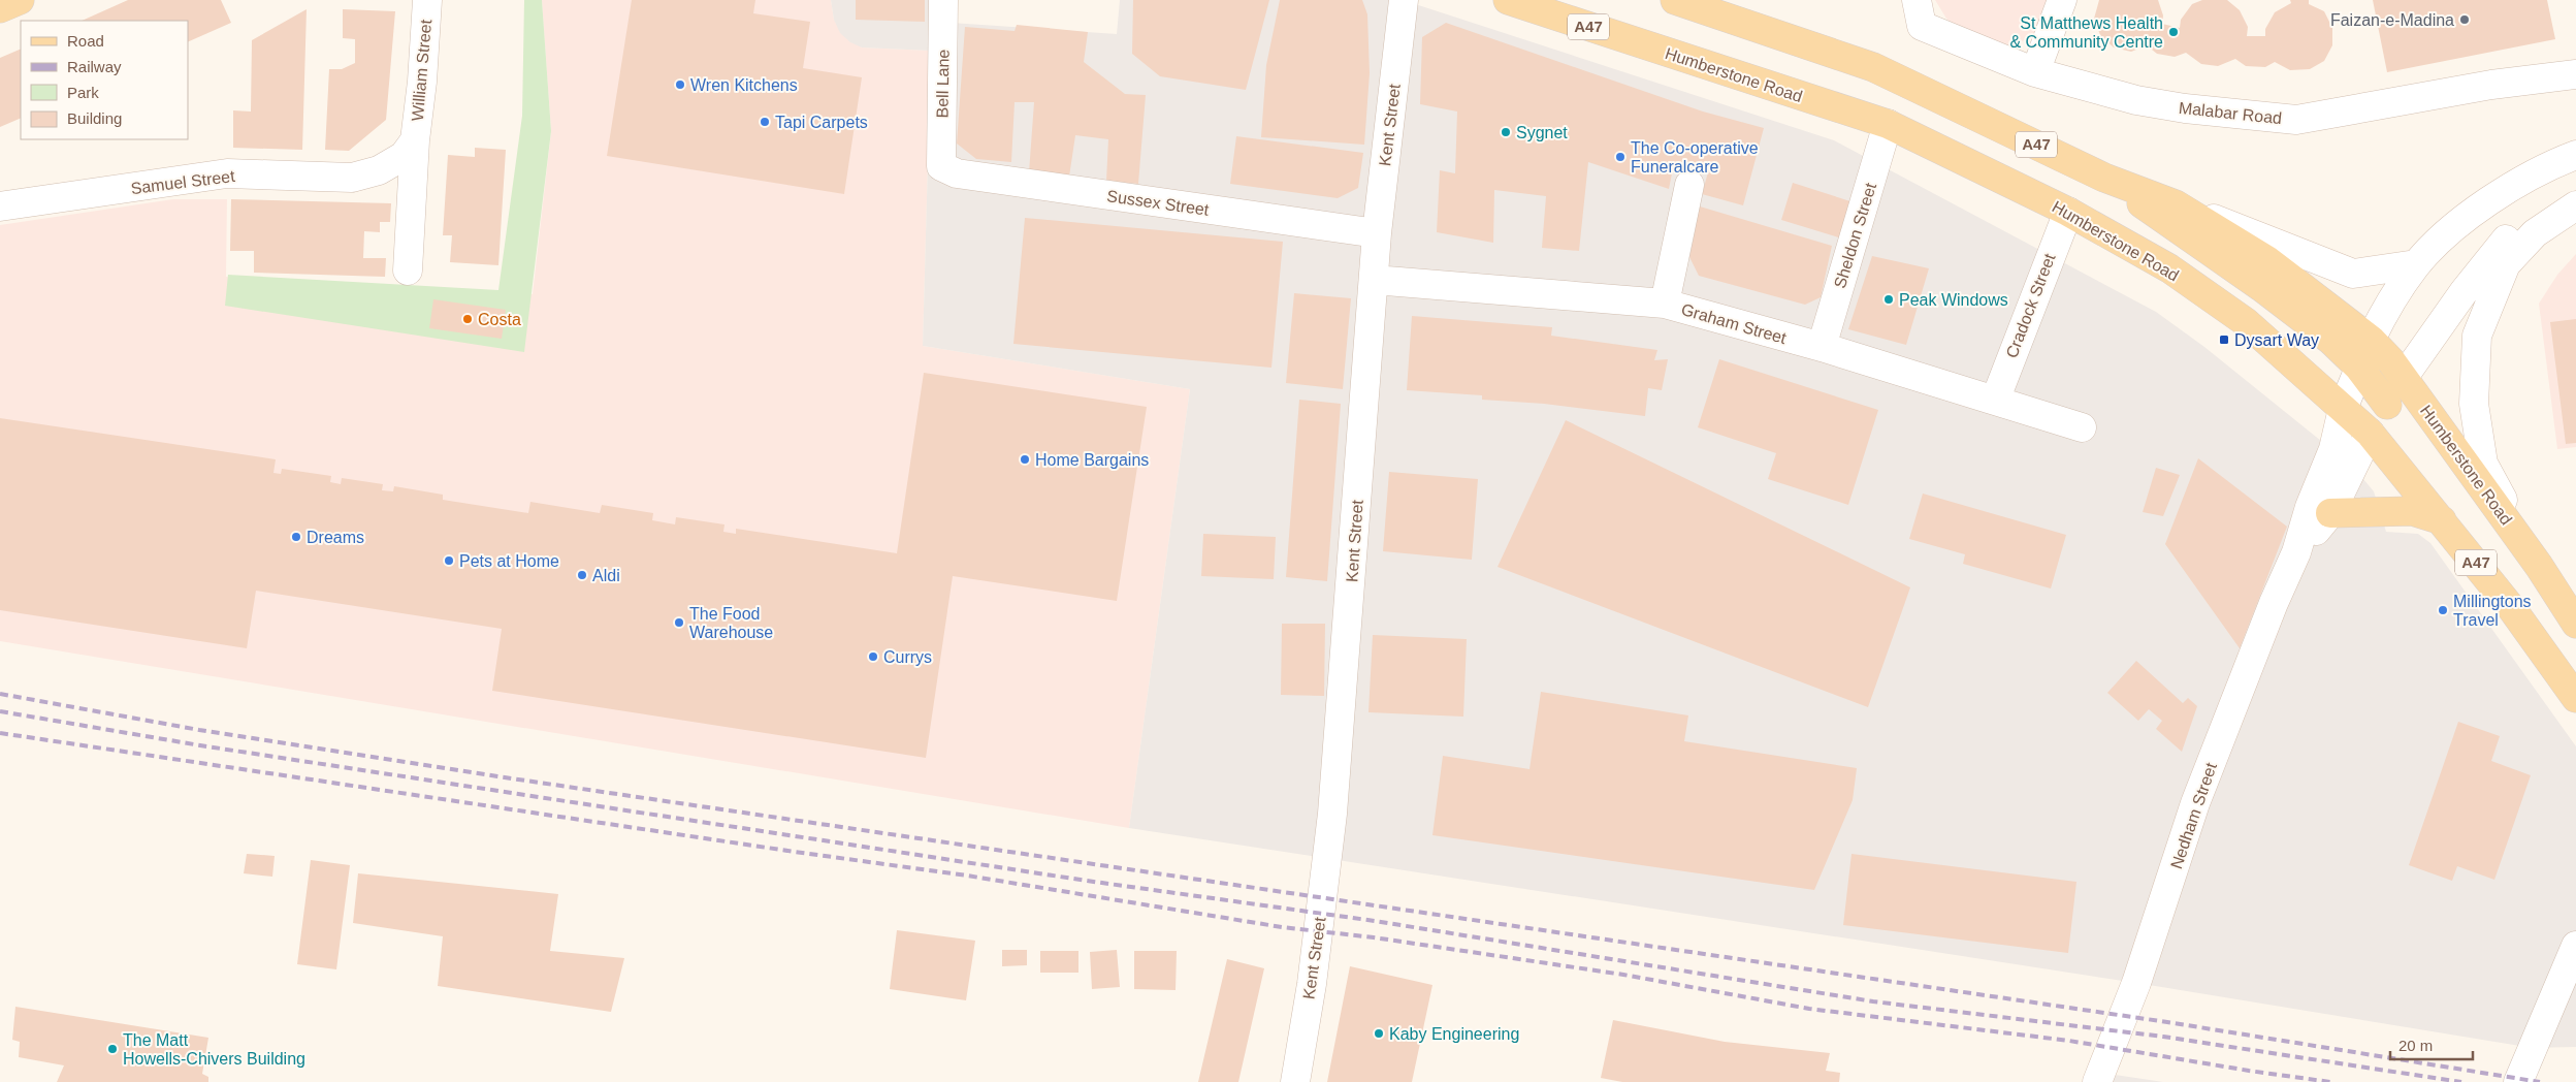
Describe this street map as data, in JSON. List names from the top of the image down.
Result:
{
  "streets": {
    "main road": ["A47", "Humberstone Road"],
    "street": [
      "William Street",
      "Bell Lane",
      "Malabar Road",
      "Kent Street",
      "Samuel Street",
      "Sussex Street",
      "Sheldon Street",
      "Cradock Street",
      "Graham Street",
      "Nedham Street"
    ]
  },
  "crossings": [
    ["A47", "Humberstone Road"],
    ["William Street", "Samuel Street"],
    ["Humberstone Road", "Sheldon Street"],
    ["Humberstone Road", "Cradock Street"],
    ["Humberstone Road", "Nedham Street"],
    ["Bell Lane", "Sussex Street"],
    ["Kent Street", "Sussex Street"],
    ["Kent Street", "Graham Street"],
    ["Sheldon Street", "Graham Street"],
    ["Cradock Street", "Graham Street"]
  ],
  "places": {
    "other": [
      "Faizan-e-Madina",
      "St Matthews Health & Community Centre",
      "Wren Kitchens",
      "Tapi Carpets",
      "Sygnet",
      "The Co-operative Funeralcare",
      "Peak Windows",
      "Costa",
      "Home Bargains",
      "Dreams",
      "Pets at Home",
      "Aldi",
      "Millingtons Travel",
      "The Food Warehouse",
      "Currys",
      "Kaby Engineering",
      "The Matt Howells-Chivers Building"
    ],
    "transit": ["Dysart Way"]
  },
  "legend": [
    "Road",
    "Railway",
    "Park",
    "Building"
  ],
  "scale_bar": "20 m"
}
